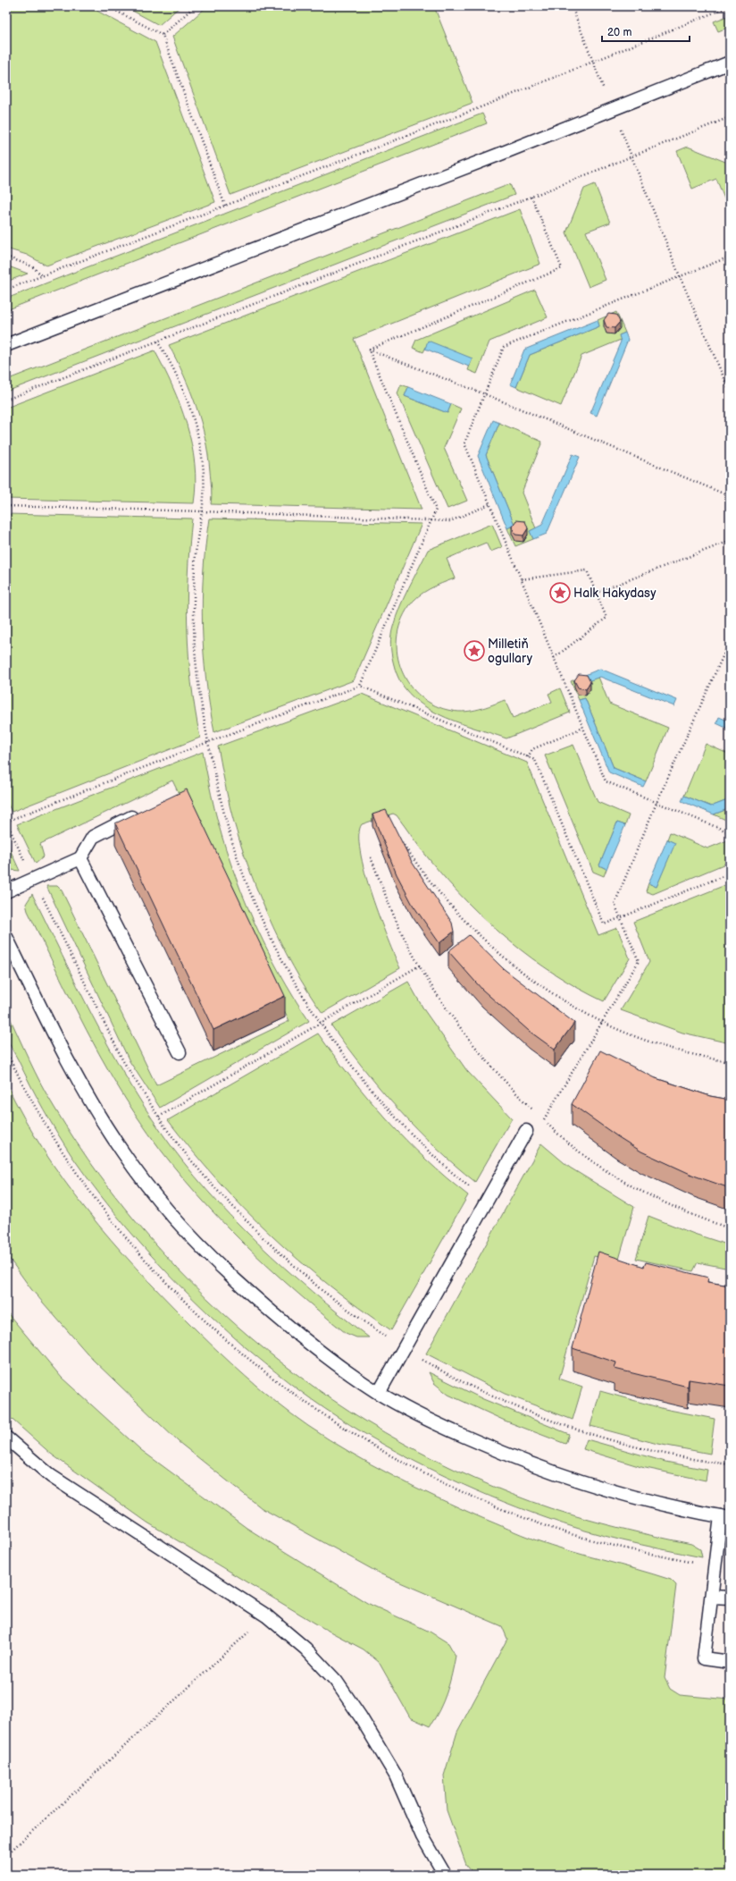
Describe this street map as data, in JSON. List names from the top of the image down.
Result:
{
  "places": {
    "place": ["Halk Hakydasy", "Milletiň ogullary"]
  },
  "scale_bar": "20 m"
}
